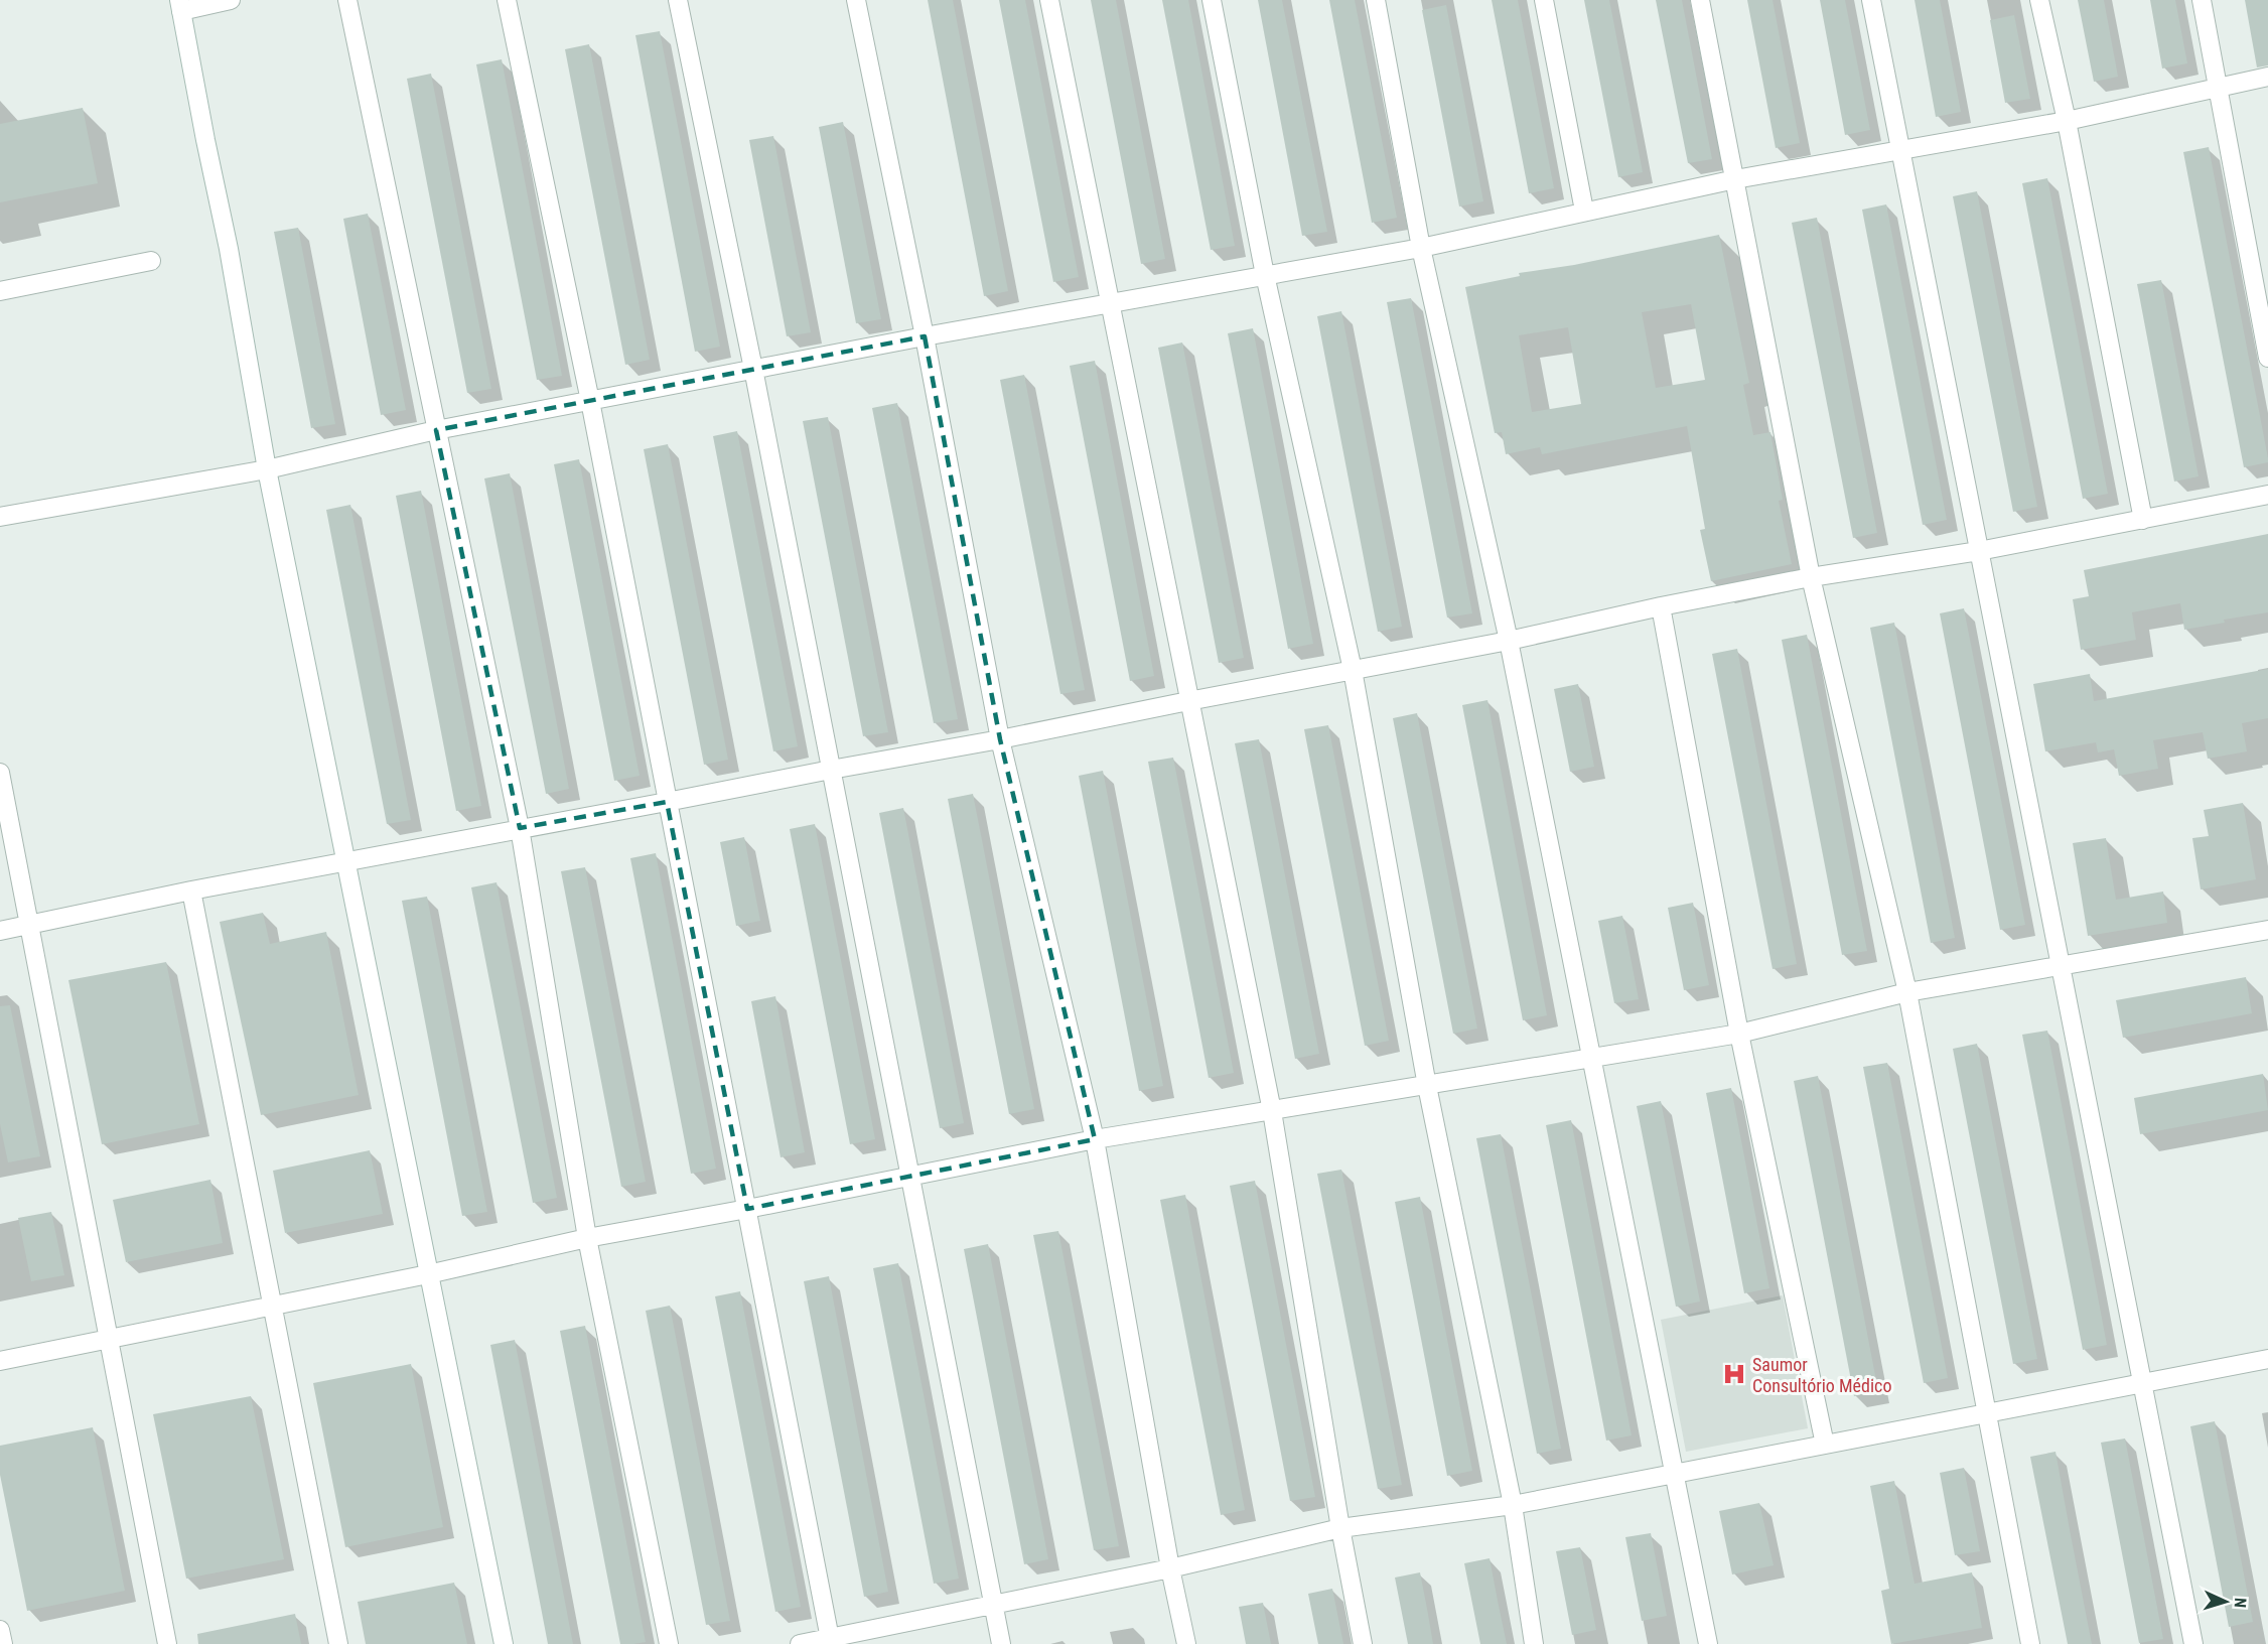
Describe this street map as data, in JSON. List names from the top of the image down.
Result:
{
  "places": {
    "hospital": ["Saumor Consultório Médico"]
  },
  "north": "right"
}
